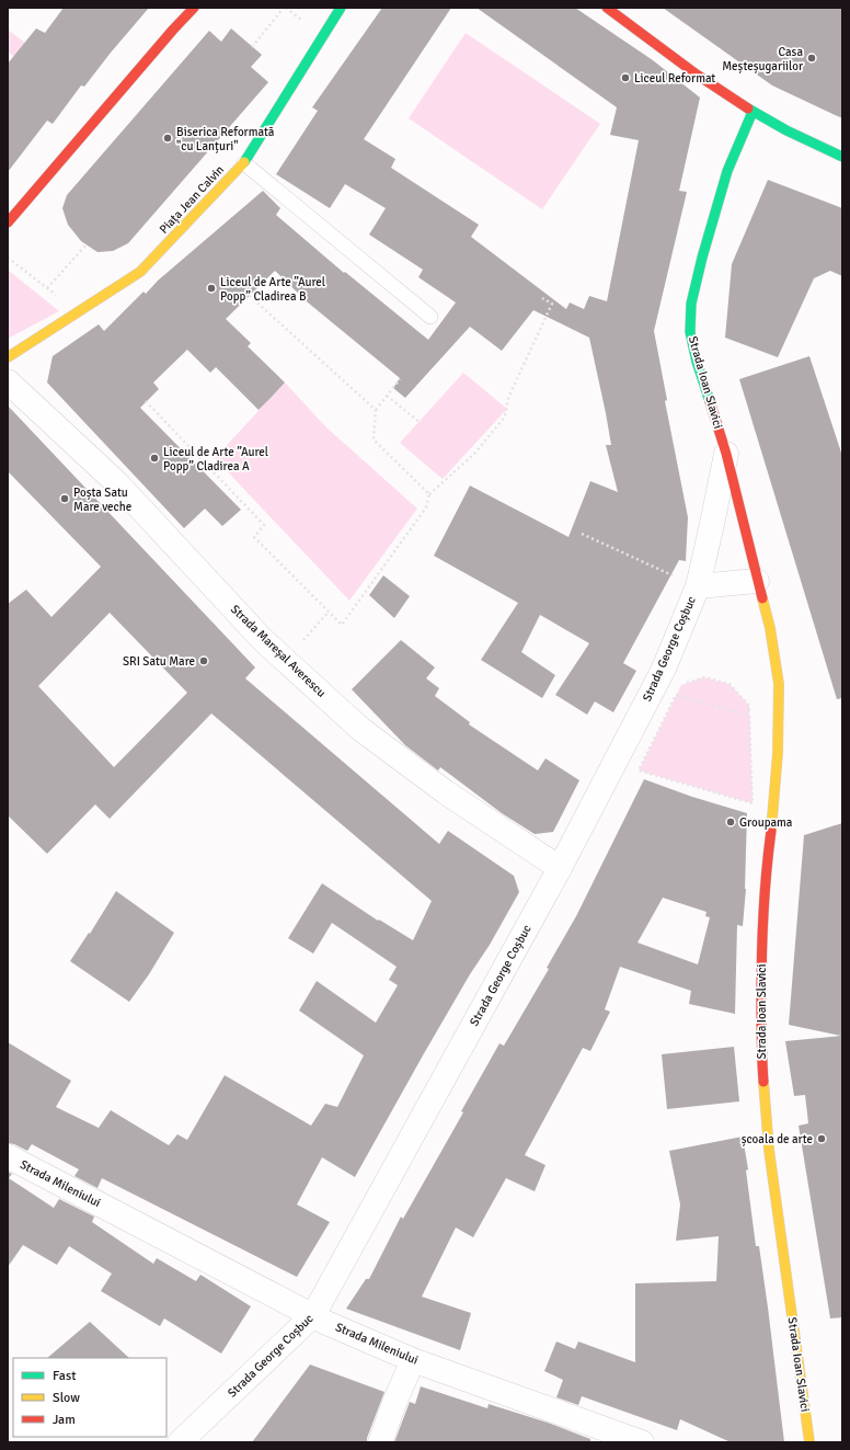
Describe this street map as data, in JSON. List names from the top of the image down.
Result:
{
  "streets": {
    "street": [
      "Piața Jean Calvin",
      "Strada Ioan Slavici",
      "Strada George Coșbuc",
      "Strada Mareșal Averescu",
      "Strada Mileniului"
    ]
  },
  "crossings": [
    ["Strada Ioan Slavici", "Strada George Coșbuc"],
    ["Strada George Coșbuc", "Strada Mareșal Averescu"],
    ["Strada George Coșbuc", "Strada Mileniului"]
  ],
  "places": [
    "Casa Meșteșugariilor",
    "Liceul Reformat",
    "Biserica Reformată \"cu Lanțuri\"",
    "Liceul de Arte ”Aurel Popp” Cladirea B",
    "Liceul de Arte ”Aurel Popp” Cladirea A",
    "Poșta Satu Mare veche",
    "SRI Satu Mare",
    "Groupama",
    "școala de arte"
  ],
  "legend": ["Fast", "Slow", "Jam"]
}
